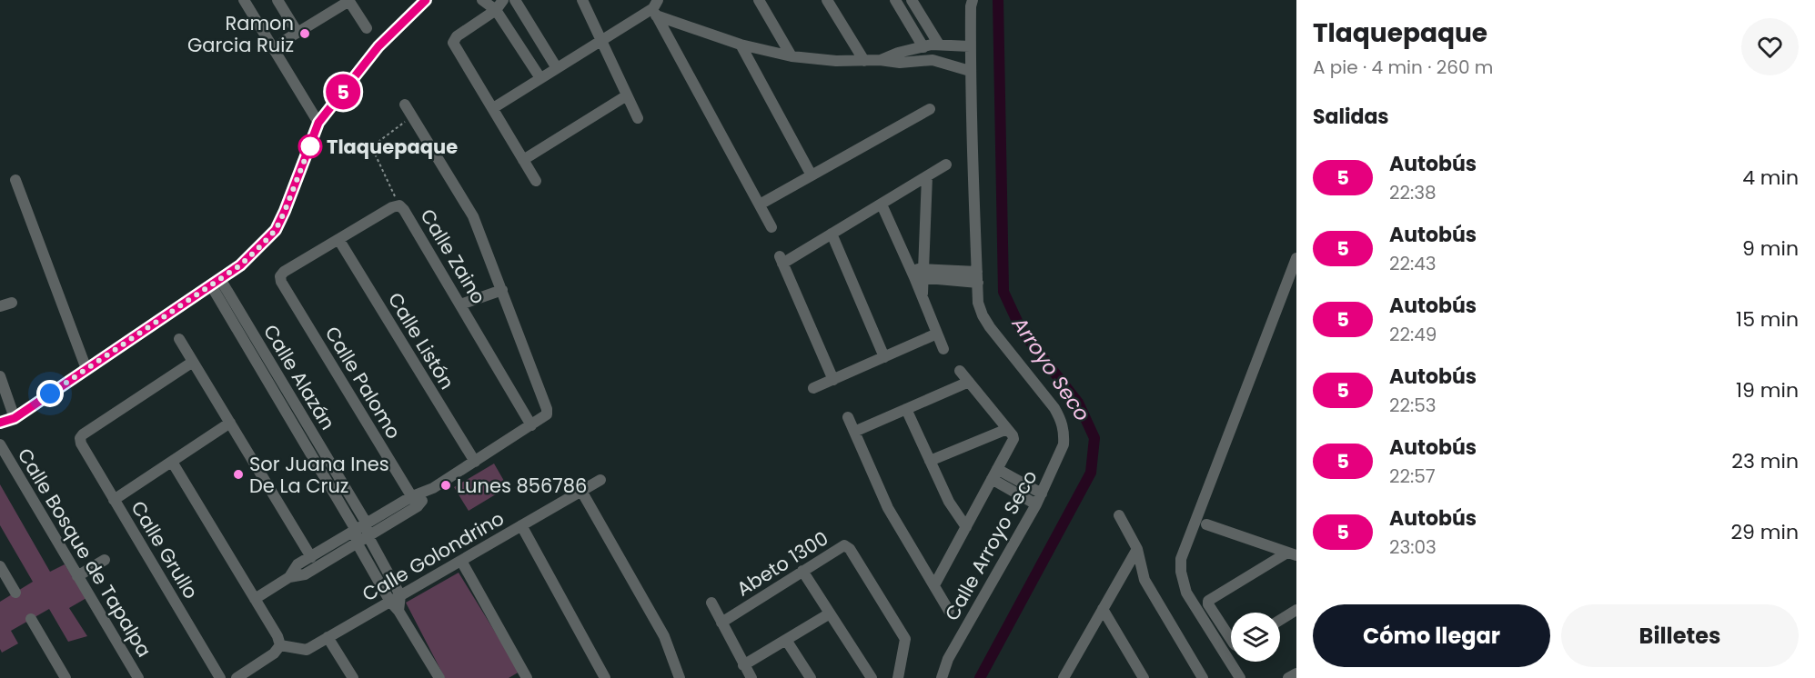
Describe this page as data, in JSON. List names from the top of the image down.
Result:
{
  "streets": {
    "street": [
      "Calle Zaino",
      "Calle Listón",
      "Calle Alazán",
      "Calle Palomo",
      "Calle Arroyo Seco",
      "Calle Grullo",
      "Calle Bosque de Tapalpa",
      "Calle Golondrino",
      "Abeto 1300"
    ]
  },
  "crossings": [
    ["Calle Listón", "Calle Palomo"],
    ["Calle Alazán", "Calle Golondrino"]
  ],
  "water": ["Arroyo Seco"],
  "places": [
    "Ramon Garcia Ruiz",
    "Tlaquepaque",
    "Sor Juana Ines De La Cruz",
    "Lunes 856786"
  ],
  "lines": ["bus line 5"],
  "page": {
    "on_map": "5",
    "heading": [
      ["Tlaquepaque", "A pie · 4 min · 260 m"],
      "Salidas"
    ],
    "list": [
      {
        "mark": "5",
        "name": "Autobús",
        "note": "22:38",
        "value": "4 min"
      },
      {
        "mark": "5",
        "name": "Autobús",
        "note": "22:43",
        "value": "9 min"
      },
      {
        "mark": "5",
        "name": "Autobús",
        "note": "22:49",
        "value": "15 min"
      },
      {
        "mark": "5",
        "name": "Autobús",
        "note": "22:53",
        "value": "19 min"
      },
      {
        "mark": "5",
        "name": "Autobús",
        "note": "22:57",
        "value": "23 min"
      },
      {
        "mark": "5",
        "name": "Autobús",
        "note": "23:03",
        "value": "29 min"
      }
    ],
    "buttons": ["Cómo llegar", "Billetes"]
  }
}
